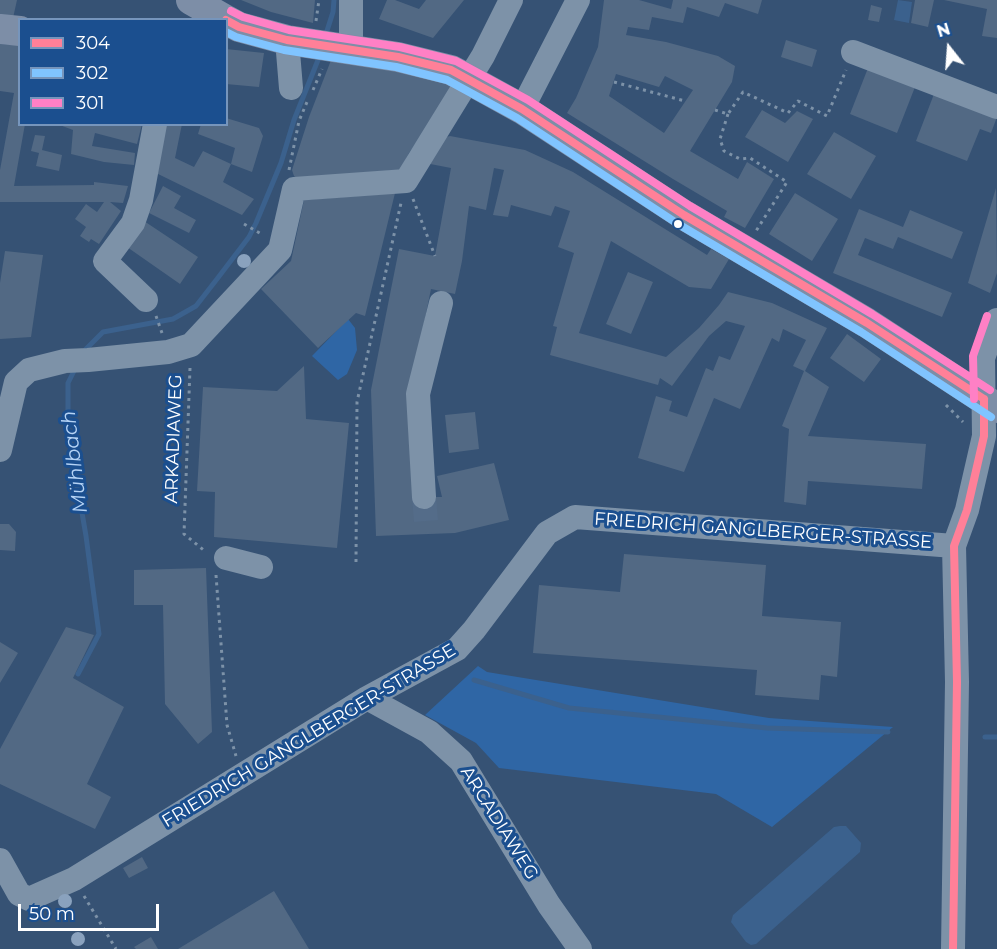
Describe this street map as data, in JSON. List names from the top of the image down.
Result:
{
  "streets": {
    "street": ["FRIEDRICH GANGLBERGER-STRASSE", "ARCADIAWEG"],
    "path": ["ARKADIAWEG"]
  },
  "crossings": [
    ["FRIEDRICH GANGLBERGER-STRASSE", "ARCADIAWEG"]
  ],
  "water": ["Mühlbach"],
  "lines": ["transit line 301", "transit line 304", "transit line 302"],
  "legend": ["304", "302", "301"],
  "scale_bar": "50 m",
  "north": "top"
}
